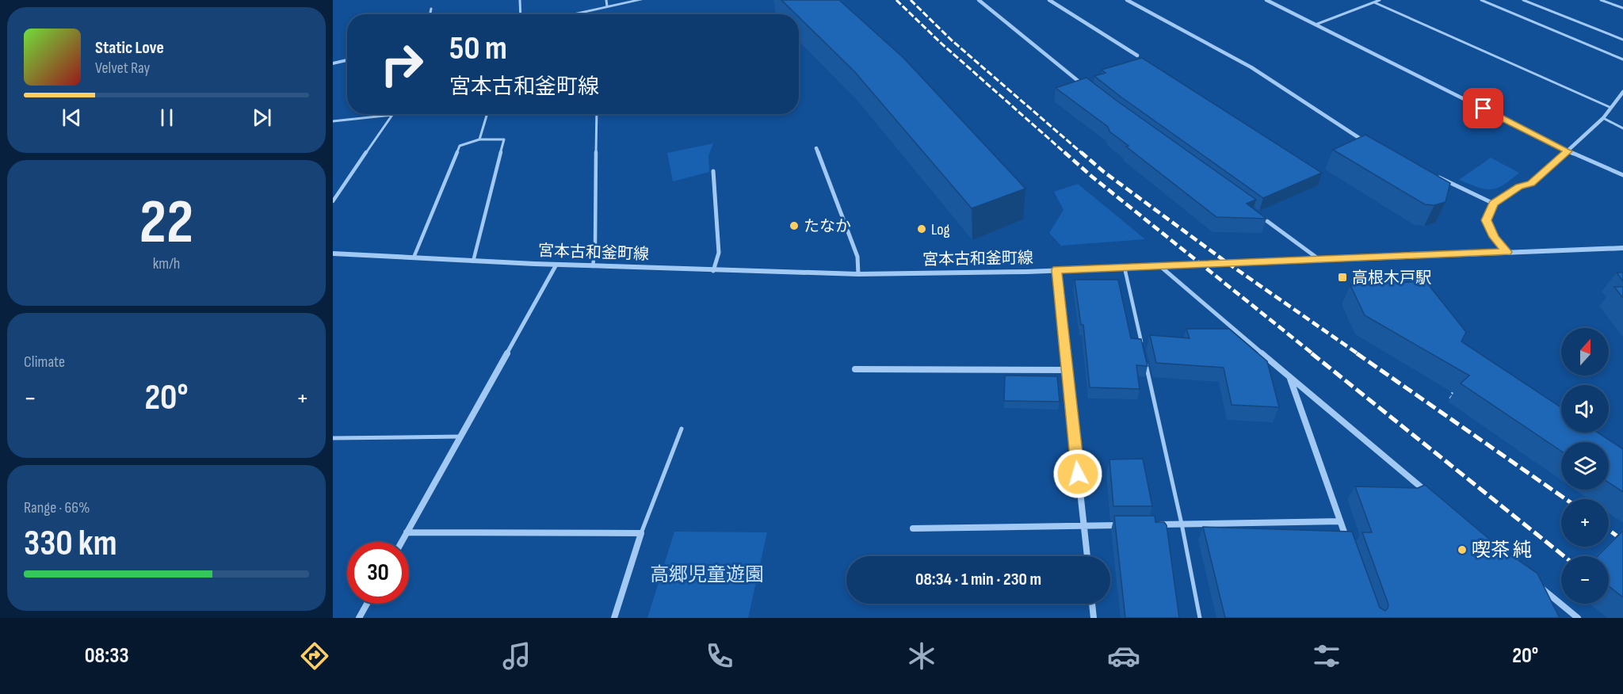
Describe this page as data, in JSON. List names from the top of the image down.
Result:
{
  "streets": {
    "street": ["宮本古和釜町線"]
  },
  "parks": ["高郷児童遊園"],
  "places": {
    "other": ["たなか", "Log", "喫茶 純"],
    "transit": ["高根木戸駅"]
  },
  "north": "top",
  "page": {
    "turn": ["50 m", "宮本古和釜町線"],
    "song": ["Static Love", "Velvet Ray"],
    "tile": [
      ["22", "km/h"],
      "Climate",
      ["Range · 66%", "330 km"]
    ],
    "map_buttons": ["+", "−"],
    "heat": ["−", "20°", "+"],
    "limit": "30",
    "trip": "08:34 · 1 min · 230 m",
    "tabs": ["08:33", "20°"]
  }
}
